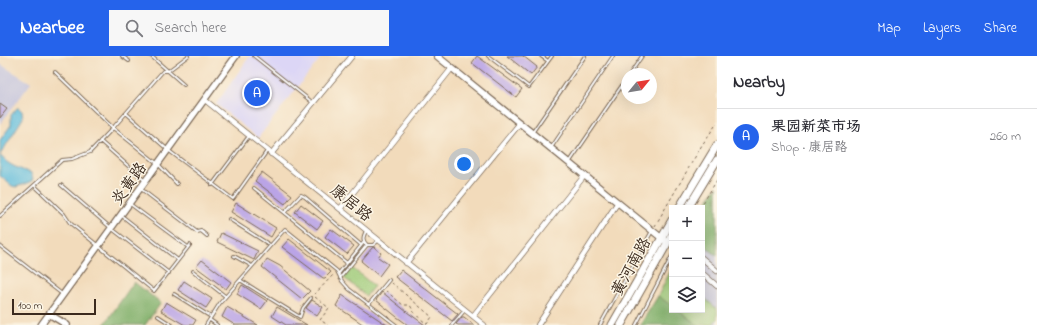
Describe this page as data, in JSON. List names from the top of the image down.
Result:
{
  "streets": {
    "main road": ["黄河南路"],
    "street": ["炎黄路", "康居路"]
  },
  "crossings": [
    ["炎黄路", "康居路"]
  ],
  "scale_bar": "100 m",
  "north": "top right",
  "page": {
    "header": "Nearbee",
    "search": "Search here",
    "nav": ["Map", "Layers", "Share"],
    "heading": "Nearby",
    "pins": "A",
    "list": [
      {
        "mark": "A",
        "name": "果园新菜市场",
        "note": "Shop · 康居路",
        "value": "260 m"
      }
    ],
    "map_buttons": ["+", "−"],
    "scale": "100 m"
  }
}
